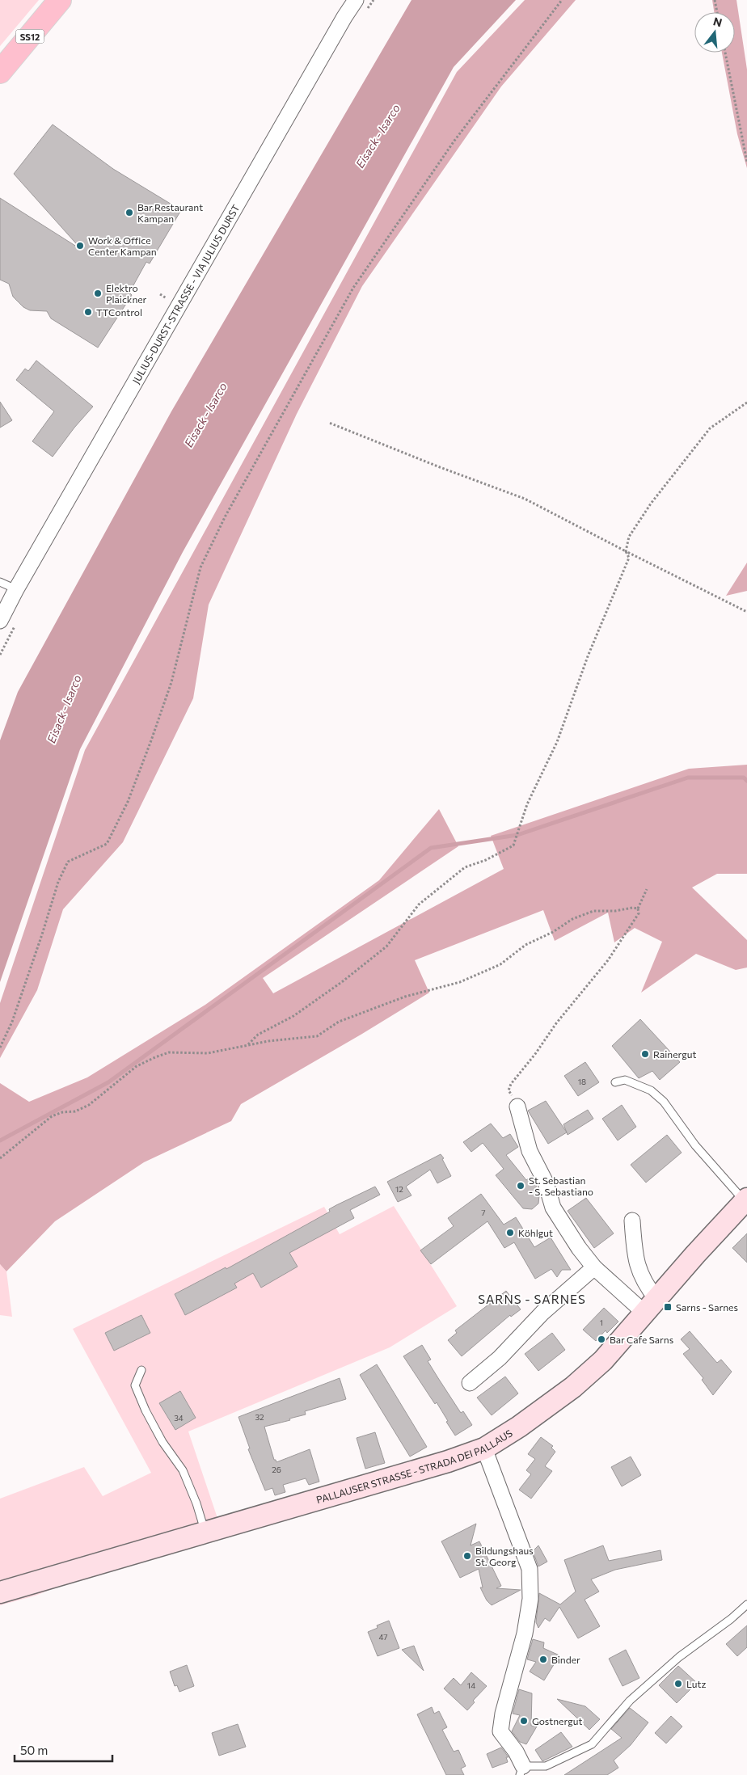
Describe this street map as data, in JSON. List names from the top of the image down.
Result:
{
  "streets": {
    "main road": ["SS12"],
    "street": ["JULIUS-DURST-STRASSE - VIA JULIUS DURST", "PALLAUSER STRASSE - STRADA DEI PALLAUS"]
  },
  "districts": ["SARNS - SARNES"],
  "water": ["Eisack - Isarco"],
  "places": {
    "other": [
      "Bar Restaurant Kampan",
      "Work & Office Center Kampan",
      "Elektro Plaickner",
      "TTControl",
      "Rainergut",
      "St. Sebastian - S. Sebastiano",
      "Köhlgut",
      "Bar Cafe Sarns",
      "Bildungshaus St. Georg",
      "Binder",
      "Lutz",
      "Gostnergut"
    ],
    "transit": ["Sarns - Sarnes"]
  },
  "house_numbers": [
    "18",
    "12",
    "7",
    "1",
    "32",
    "34",
    "26",
    "47",
    "14"
  ],
  "scale_bar": "50 m",
  "north": "top"
}
